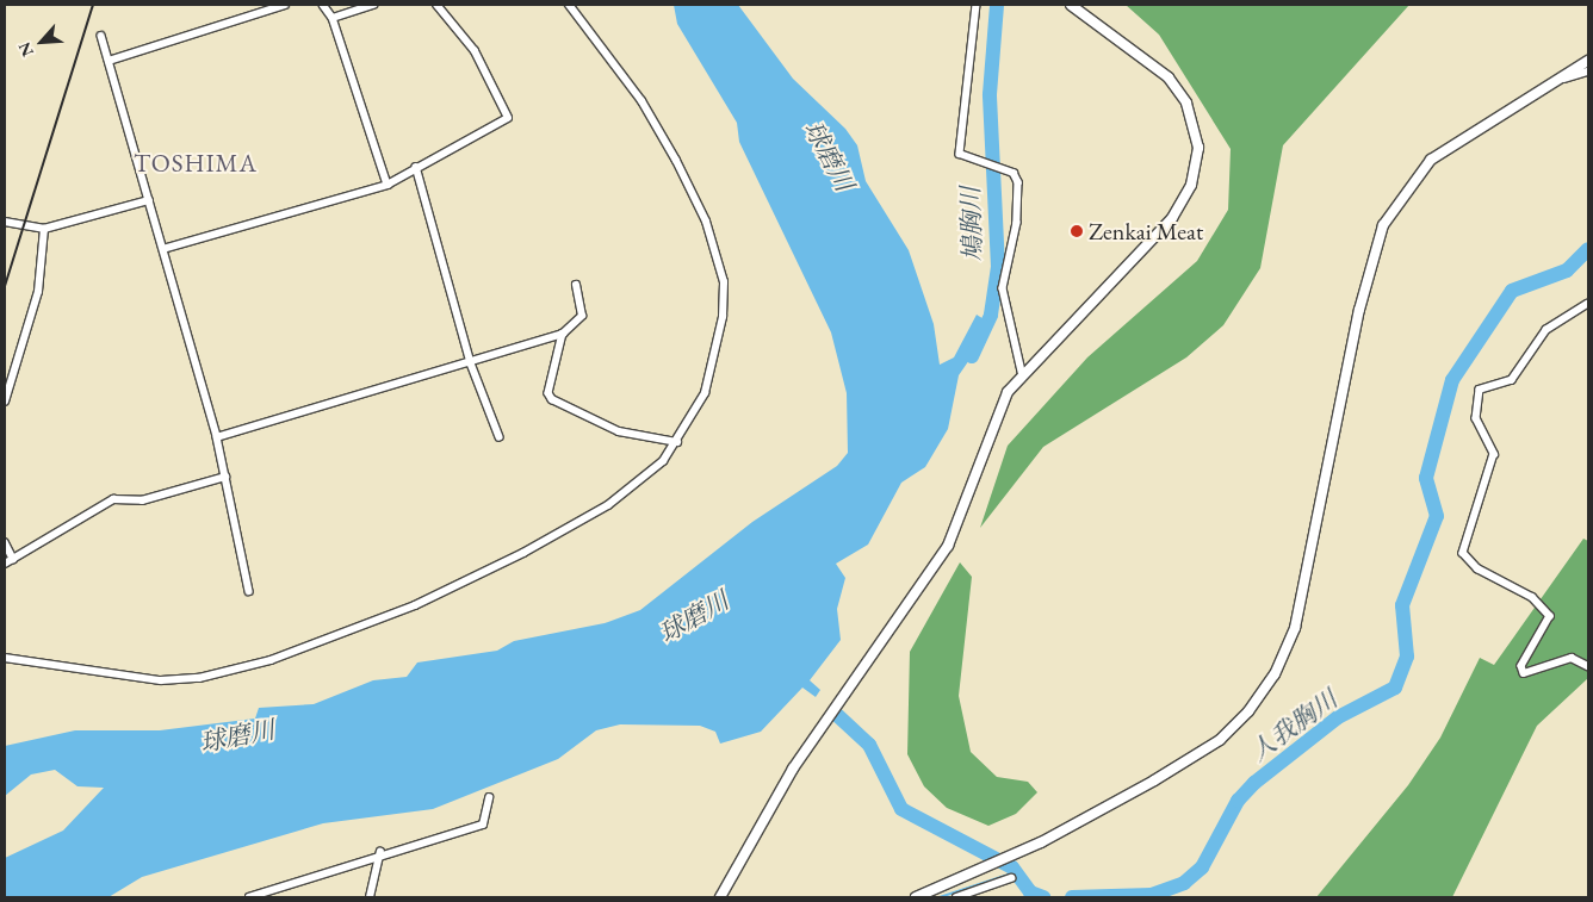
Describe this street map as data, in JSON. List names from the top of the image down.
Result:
{
  "districts": ["TOSHIMA"],
  "water": ["球磨川", "鳩胸川", "人我胸川"],
  "places": ["Zenkai Meat"],
  "north": "bottom left"
}
